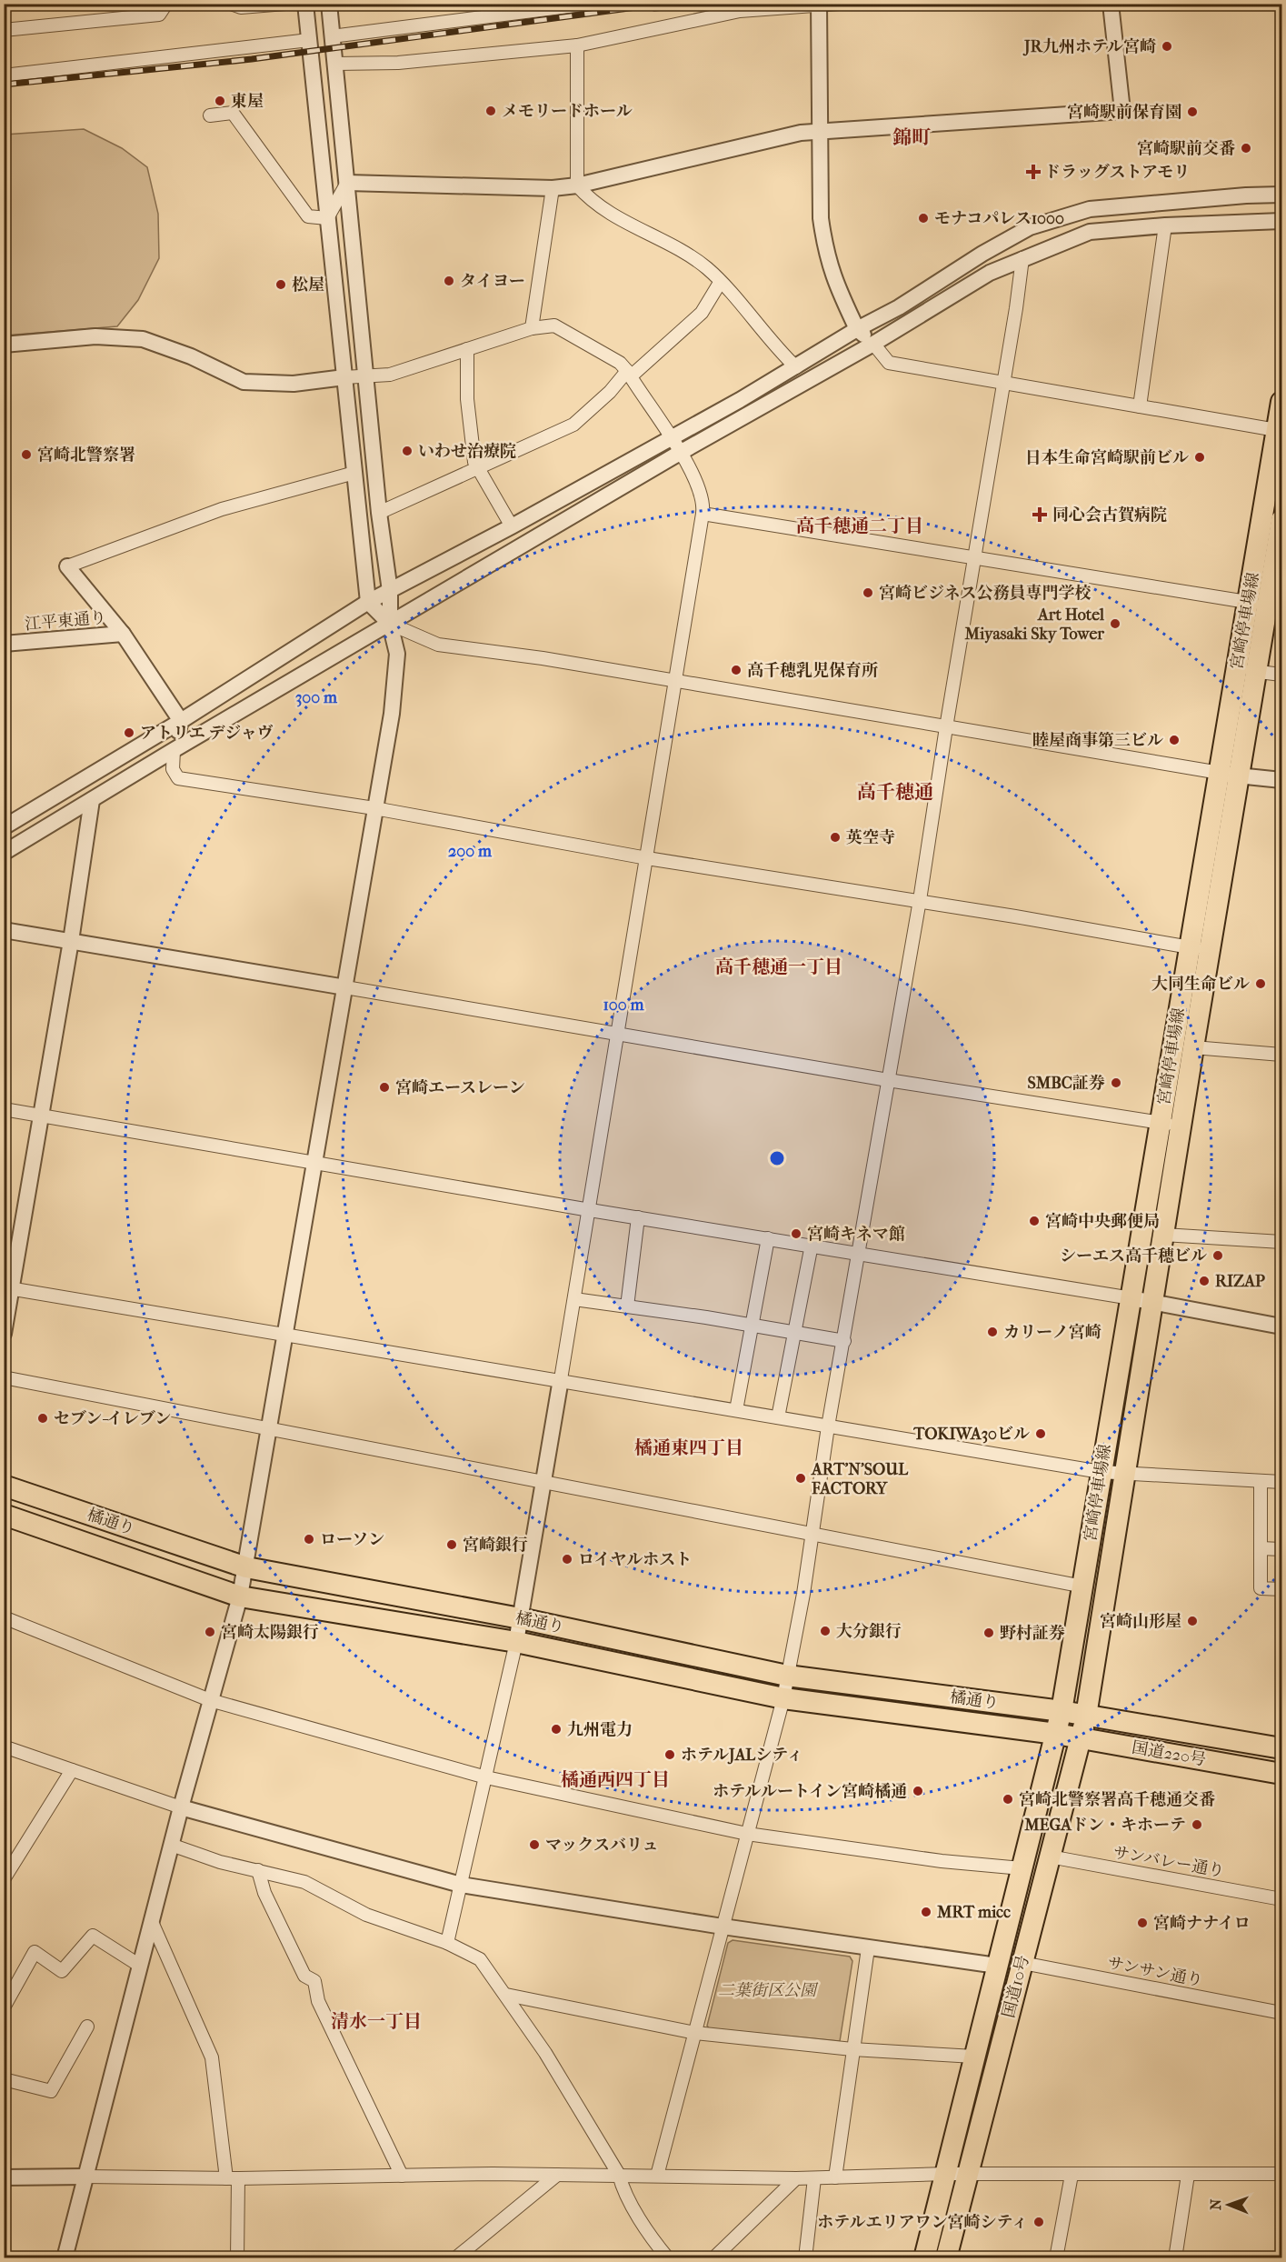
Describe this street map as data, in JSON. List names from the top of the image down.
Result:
{
  "streets": {
    "main road": [
      "宮崎停車場線",
      "橘通り",
      "国道220号",
      "国道10号"
    ],
    "street": ["江平東通り", "サンバレー通り", "サンサン通り"]
  },
  "crossings": [
    ["宮崎停車場線", "橘通り"],
    ["宮崎停車場線", "国道220号"],
    ["宮崎停車場線", "国道10号"],
    ["橘通り", "国道220号"],
    ["橘通り", "国道10号"],
    ["国道220号", "国道10号"],
    ["サンバレー通り", "国道10号"],
    ["サンサン通り", "国道10号"]
  ],
  "districts": [
    "錦町",
    "高千穂通二丁目",
    "高千穂通",
    "高千穂通一丁目",
    "橘通東四丁目",
    "橘通西四丁目",
    "清水一丁目"
  ],
  "parks": ["二葉街区公園"],
  "places": {
    "other": [
      "JR九州ホテル宮崎",
      "東屋",
      "メモリードホール",
      "宮崎駅前保育園",
      "宮崎駅前交番",
      "モナコパレス1000",
      "タイヨー",
      "松屋",
      "いわせ治療院",
      "宮崎北警察署",
      "日本生命宮崎駅前ビル",
      "宮崎ビジネス公務員専門学校",
      "Art Hotel Miyasaki Sky Tower",
      "高千穂乳児保育所",
      "アトリエ デジャヴ",
      "睦屋商事第三ビル",
      "英空寺",
      "大同生命ビル",
      "SMBC証券",
      "宮崎エースレーン",
      "宮崎中央郵便局",
      "宮崎キネマ館",
      "シーエス高千穂ビル",
      "RIZAP",
      "カリーノ宮崎",
      "セブン-イレブン",
      "TOKIWA30ビル",
      "ART'N'SOUL FACTORY",
      "ローソン",
      "宮崎銀行",
      "ロイヤルホスト",
      "宮崎山形屋",
      "大分銀行",
      "宮崎太陽銀行",
      "野村証券",
      "九州電力",
      "ホテルJALシティ",
      "ホテルルートイン宮崎橘通",
      "宮崎北警察署高千穂通交番",
      "MEGAドン・キホーテ",
      "マックスバリュ",
      "MRT micc",
      "宮崎ナナイロ",
      "ホテルエリアワン宮崎シティ"
    ],
    "health": ["ドラッグストアモリ", "同心会古賀病院"]
  },
  "north": "left",
  "rings": ["300 m", "200 m", "100 m"]
}
